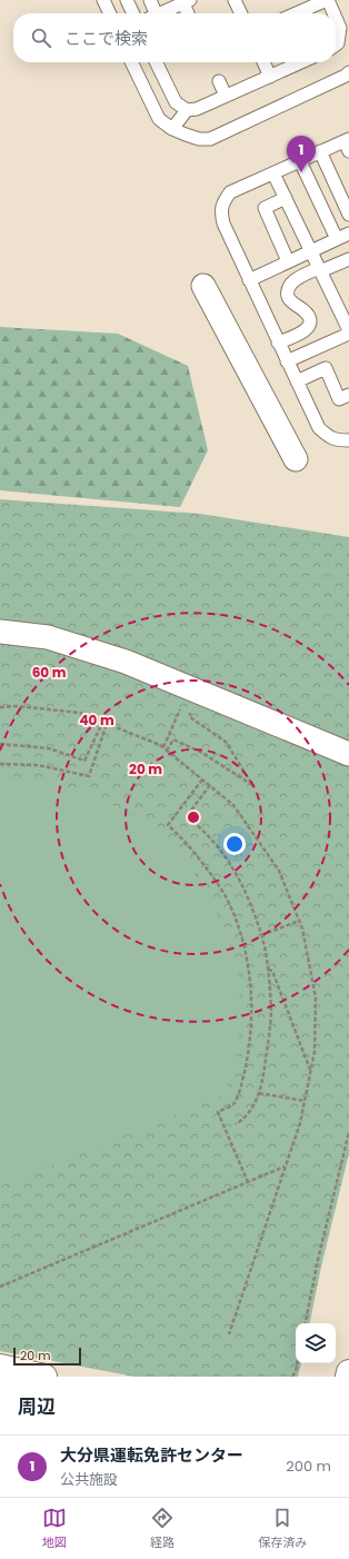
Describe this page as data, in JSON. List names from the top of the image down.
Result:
{
  "scale_bar": "20 m",
  "page": {
    "search": "ここで検索",
    "pins": "1",
    "scale": "20 m",
    "heading": "周辺",
    "list": [
      {
        "mark": "1",
        "name": "大分県運転免許センター",
        "note": "公共施設",
        "value": "200 m"
      }
    ],
    "nav": ["地図", "経路", "保存済み"]
  },
  "rings": ["60 m", "40 m", "20 m"]
}
